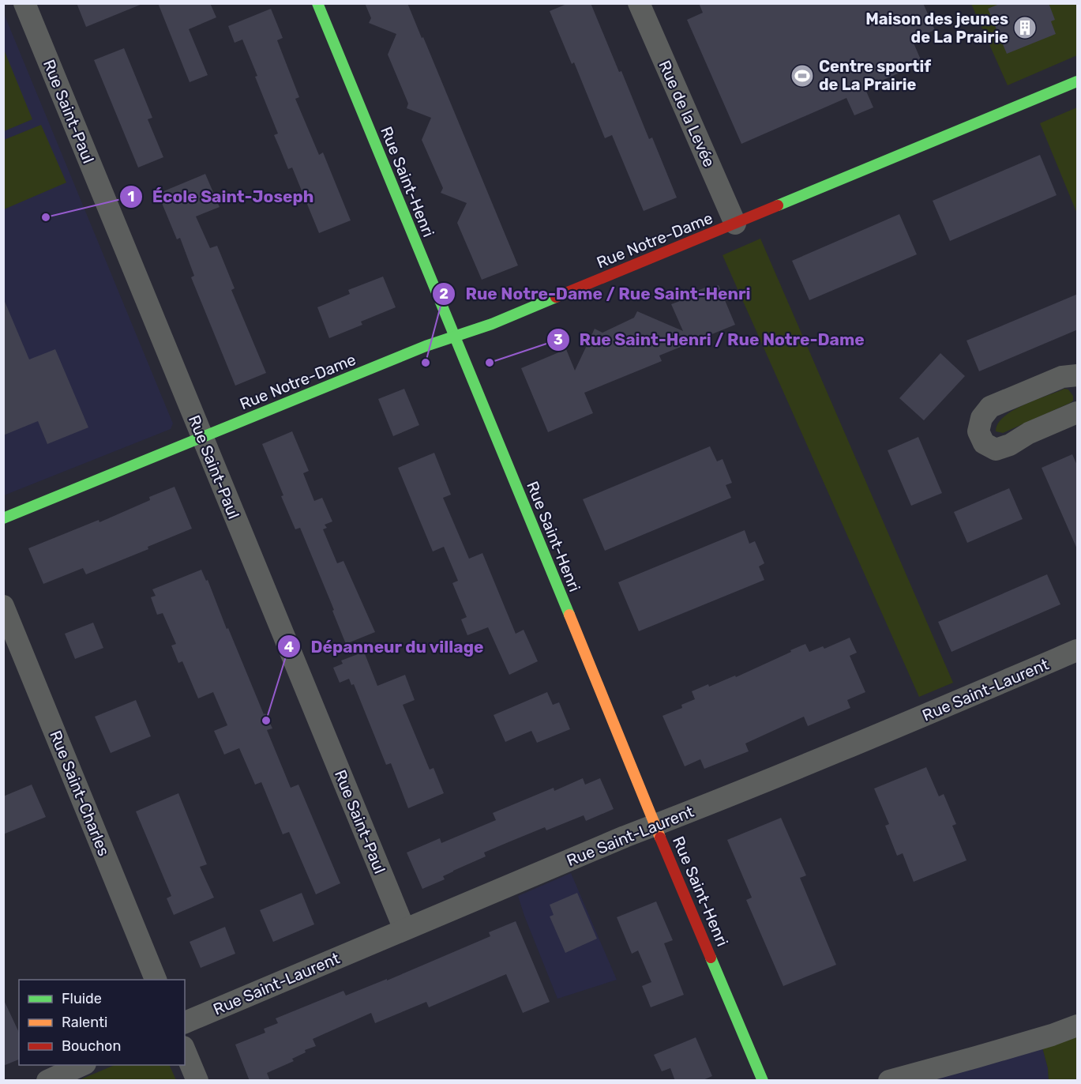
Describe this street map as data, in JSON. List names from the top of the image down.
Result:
{
  "streets": {
    "street": [
      "Rue Saint-Paul",
      "Rue de la Levée",
      "Rue Saint-Henri",
      "Rue Notre-Dame",
      "Rue Saint-Laurent",
      "Rue Saint-Charles"
    ]
  },
  "crossings": [
    ["Rue Saint-Paul", "Rue Notre-Dame"],
    ["Rue Saint-Paul", "Rue Saint-Laurent"],
    ["Rue de la Levée", "Rue Notre-Dame"],
    ["Rue Saint-Henri", "Rue Notre-Dame"],
    ["Rue Saint-Henri", "Rue Saint-Laurent"]
  ],
  "places": {
    "building": ["Maison des jeunes de La Prairie"],
    "sports": ["Centre sportif de La Prairie"],
    "other": [
      "École Saint-Joseph",
      "Rue Notre-Dame / Rue Saint-Henri",
      "Rue Saint-Henri / Rue Notre-Dame",
      "Dépanneur du village"
    ]
  },
  "legend": ["Fluide", "Ralenti", "Bouchon"]
}
